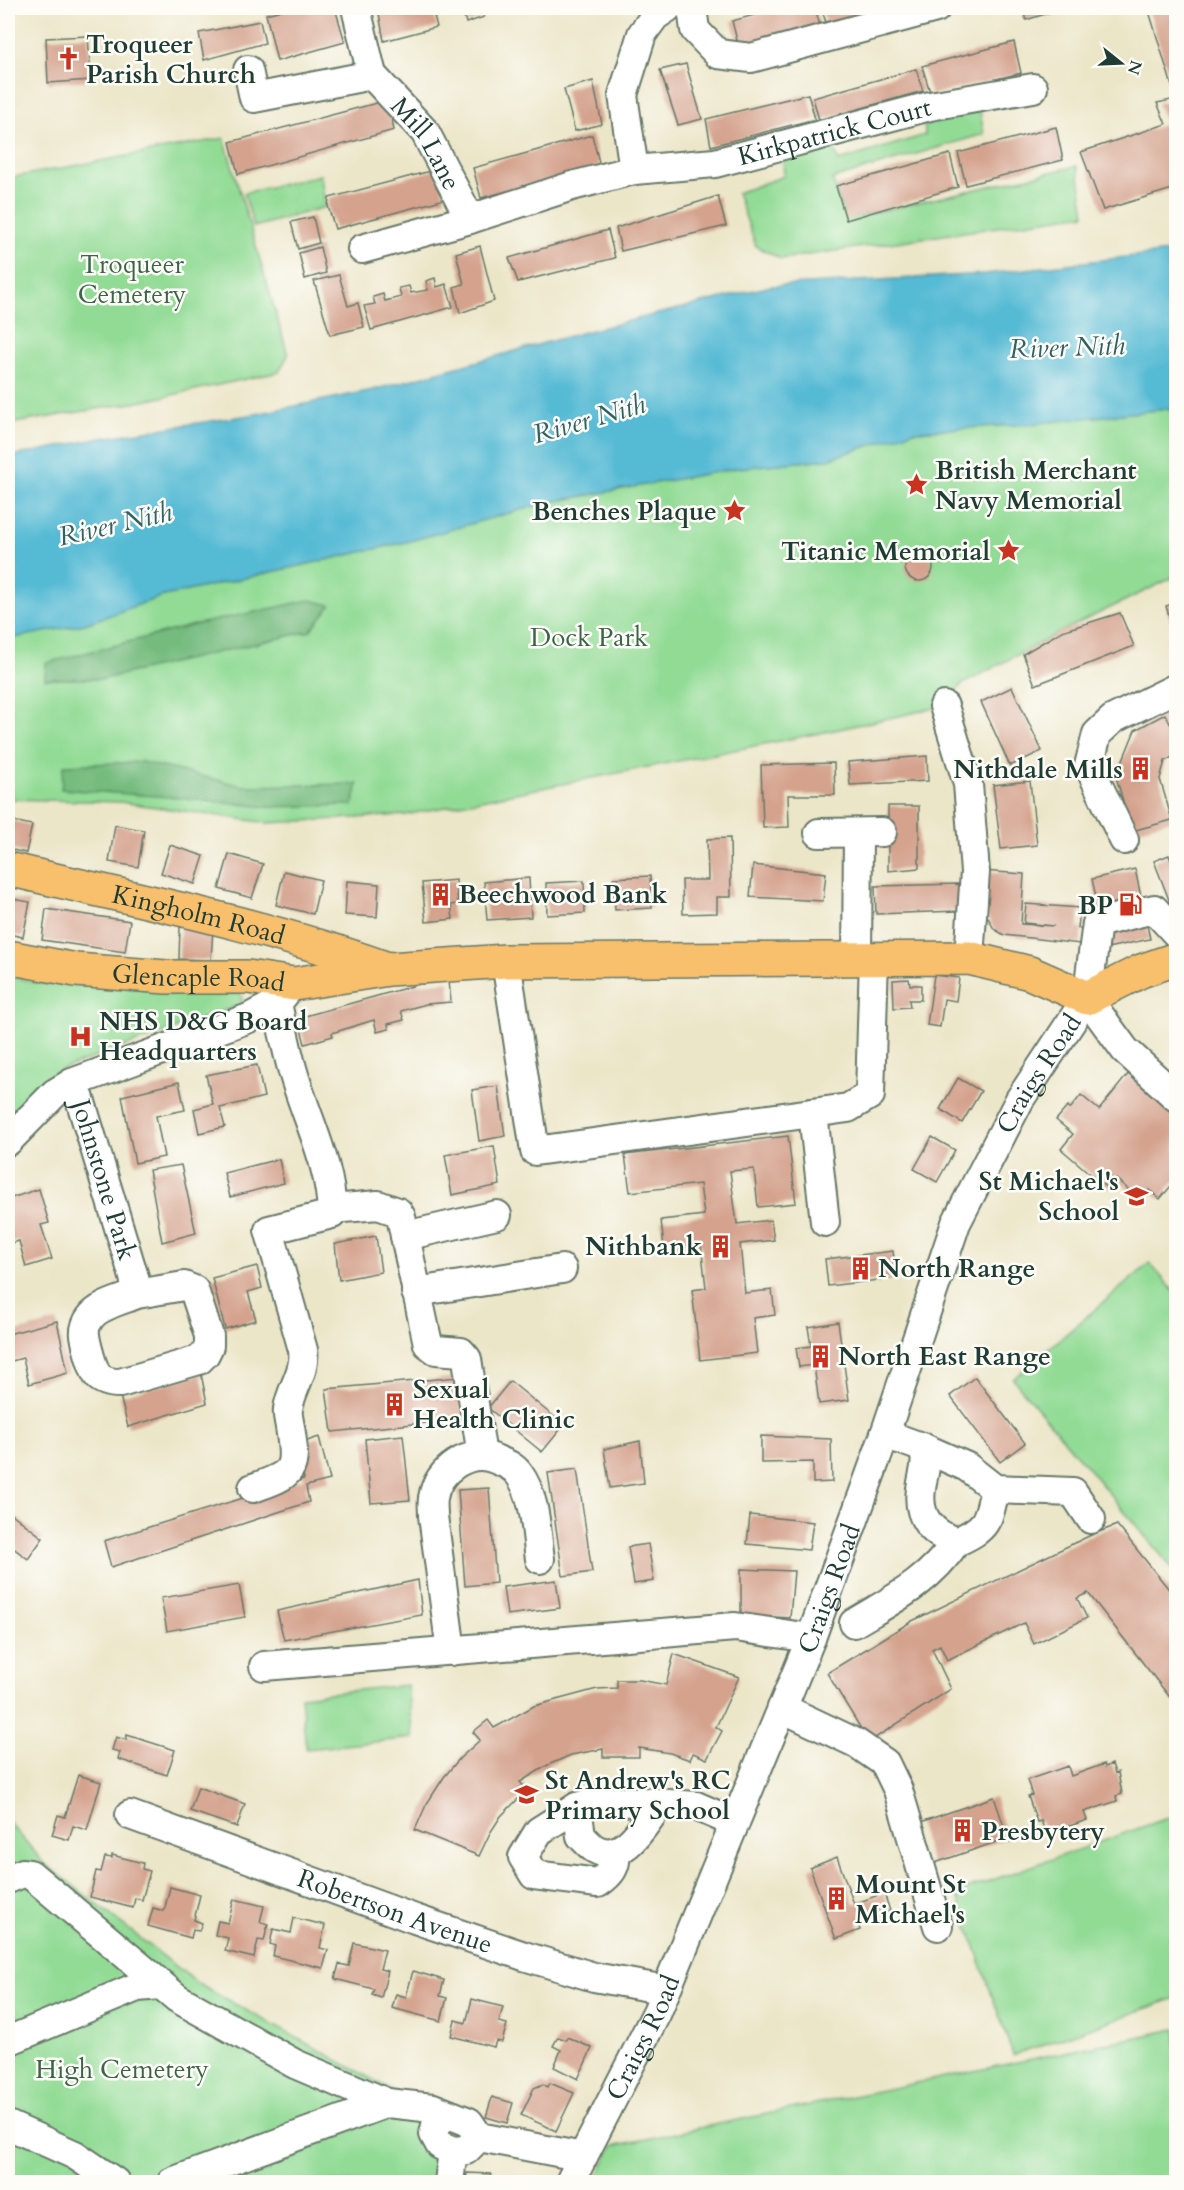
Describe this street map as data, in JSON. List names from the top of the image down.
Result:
{
  "streets": {
    "main road": ["Kingholm Road", "Glencaple Road"],
    "street": [
      "Kirkpatrick Court",
      "Mill Lane",
      "Craigs Road",
      "Johnstone Park",
      "Robertson Avenue"
    ]
  },
  "crossings": [
    ["Kirkpatrick Court", "Mill Lane"],
    ["Kingholm Road", "Glencaple Road"],
    ["Craigs Road", "Robertson Avenue"]
  ],
  "water": ["River Nith"],
  "parks": ["Troqueer Cemetery", "Dock Park", "High Cemetery"],
  "places": {
    "church": ["Troqueer Parish Church"],
    "place": ["British Merchant Navy Memorial", "Benches Plaque", "Titanic Memorial"],
    "building": [
      "Nithdale Mills",
      "Beechwood Bank",
      "Nithbank",
      "North Range",
      "North East Range",
      "Sexual Health Clinic",
      "Presbytery",
      "Mount St Michael's"
    ],
    "fuel station": ["BP"],
    "hospital": ["NHS D&G Board Headquarters"],
    "school or university": ["St Michael's School", "St Andrew's RC Primary School"]
  },
  "north": "right"
}
